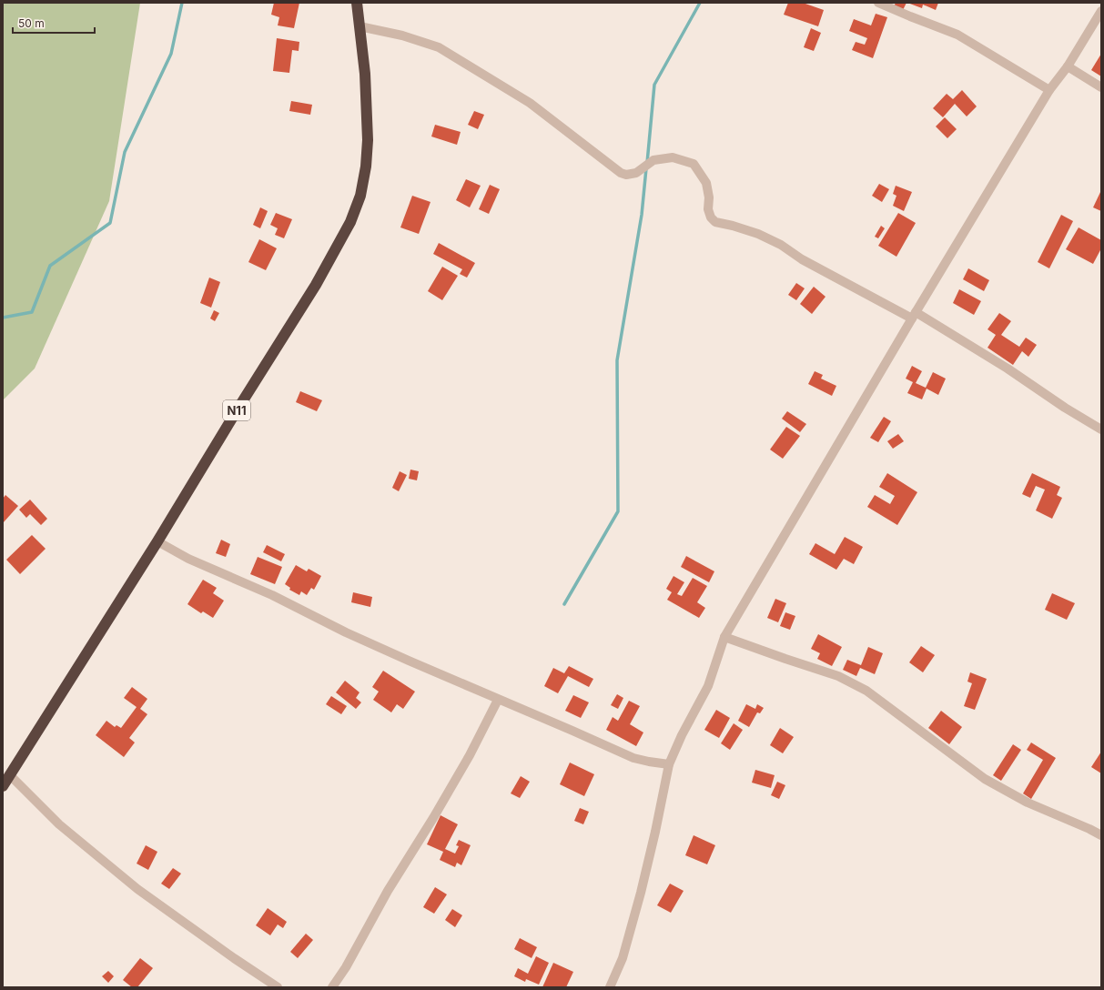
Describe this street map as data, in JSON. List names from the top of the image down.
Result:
{
  "streets": {
    "highway": ["N11"]
  },
  "scale_bar": "50 m"
}
